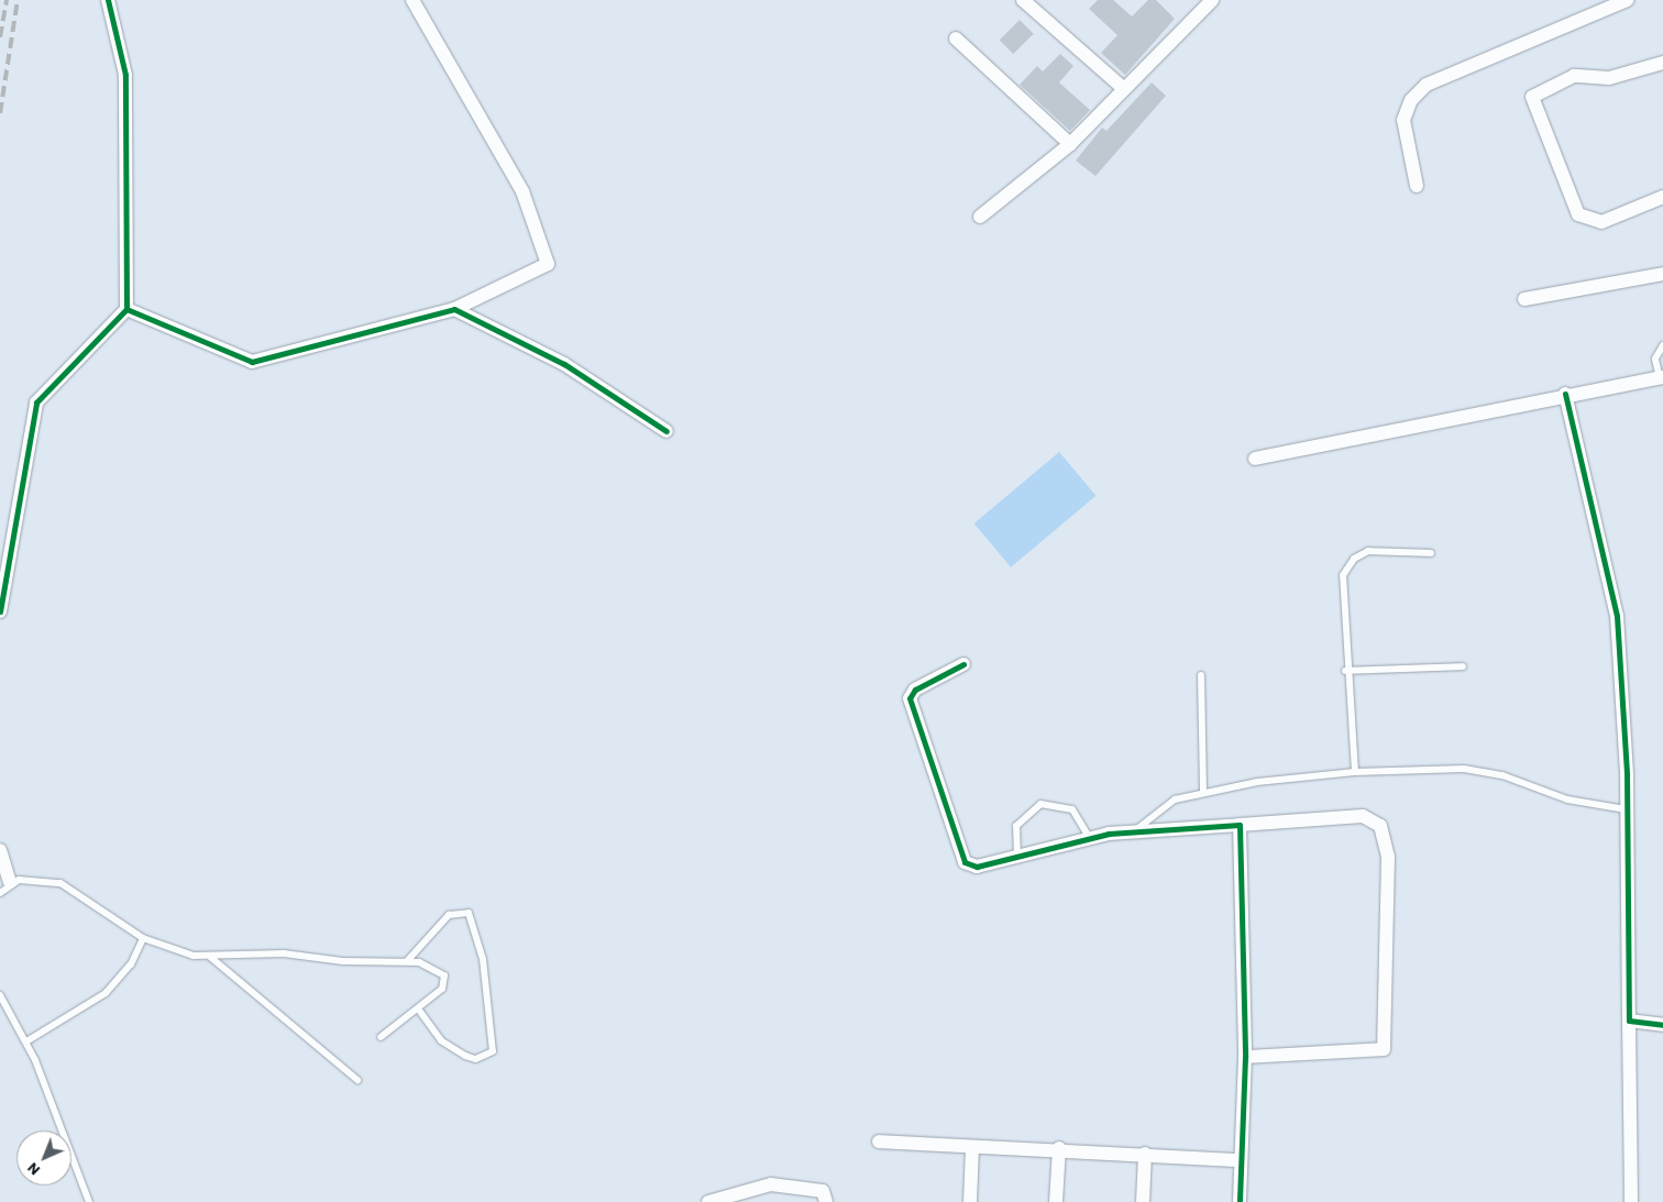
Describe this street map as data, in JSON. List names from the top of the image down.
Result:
{
  "north": "bottom left"
}
